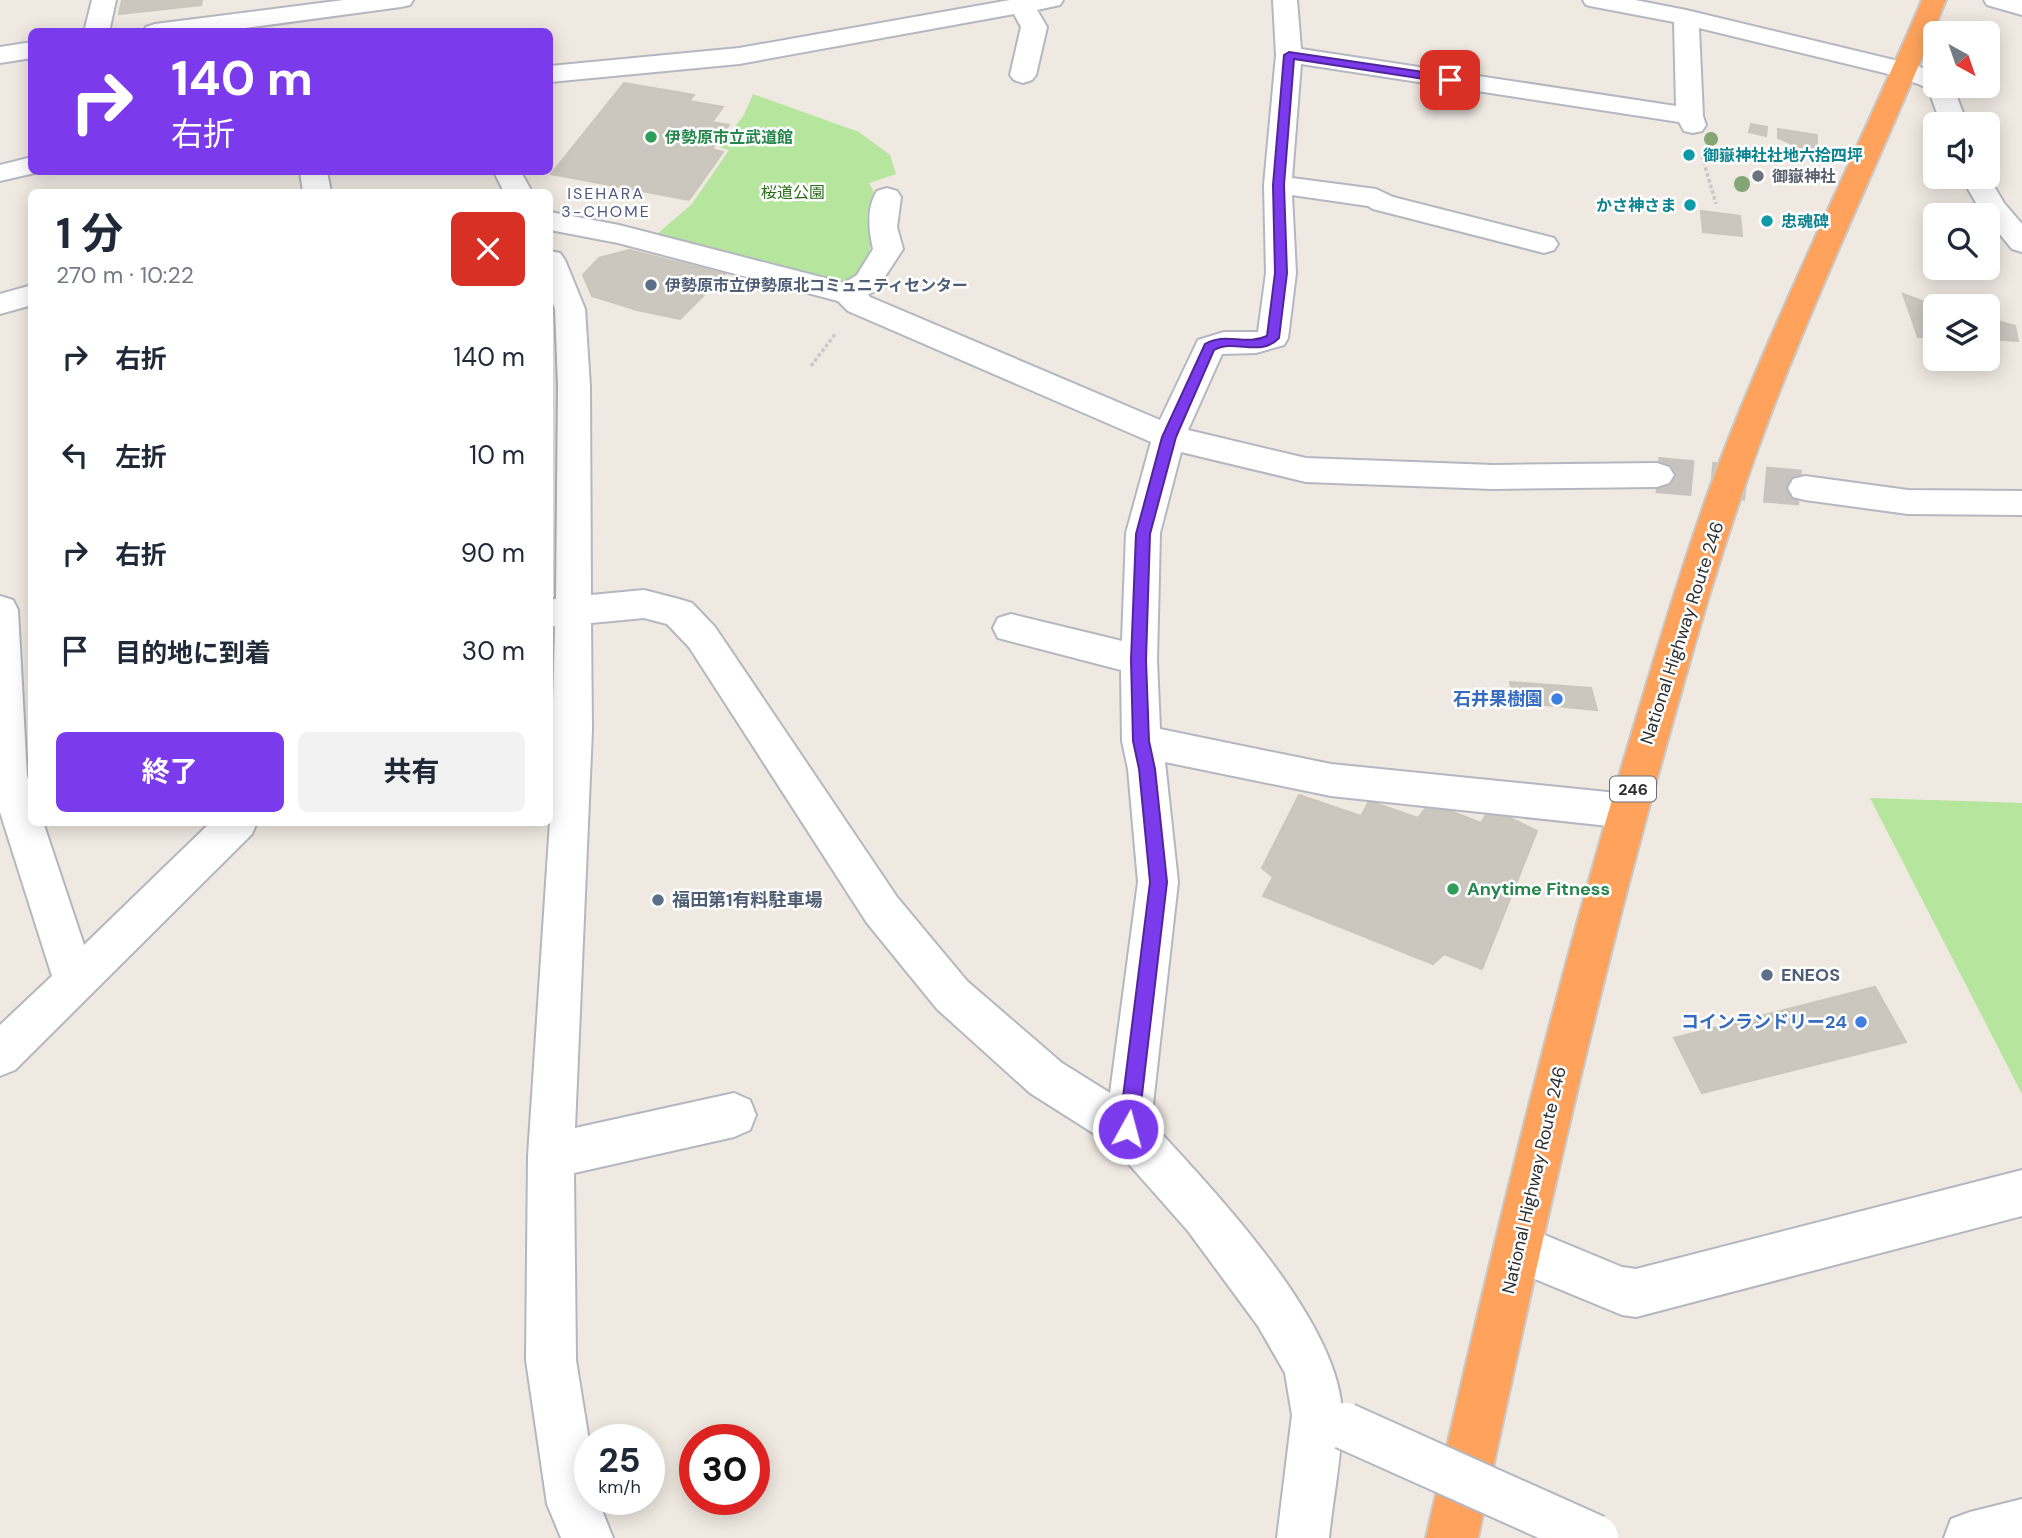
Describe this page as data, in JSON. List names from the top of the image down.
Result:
{
  "streets": {
    "highway": ["National Highway Route 246", "246"]
  },
  "districts": ["ISEHARA 3-CHOME"],
  "parks": ["桜道公園"],
  "places": [
    "伊勢原市立武道館",
    "御嶽神社社地六拾四坪",
    "御嶽神社",
    "かさ神さま",
    "忠魂碑",
    "伊勢原市立伊勢原北コミュニティセンター",
    "石井果樹園",
    "Anytime Fitness",
    "福田第1有料駐車場",
    "ENEOS",
    "コインランドリー24"
  ],
  "north": "bottom right",
  "page": {
    "turn": ["140 m", "右折"],
    "heading": ["1 分", "270 m · 10:22"],
    "list": [
      {
        "name": "右折",
        "value": "140 m"
      },
      {
        "name": "左折",
        "value": "10 m"
      },
      {
        "name": "右折",
        "value": "90 m"
      },
      {
        "name": "目的地に到着",
        "value": "30 m"
      }
    ],
    "buttons": ["終了", "共有"],
    "speed": "25 km/h",
    "limit": "30"
  }
}
